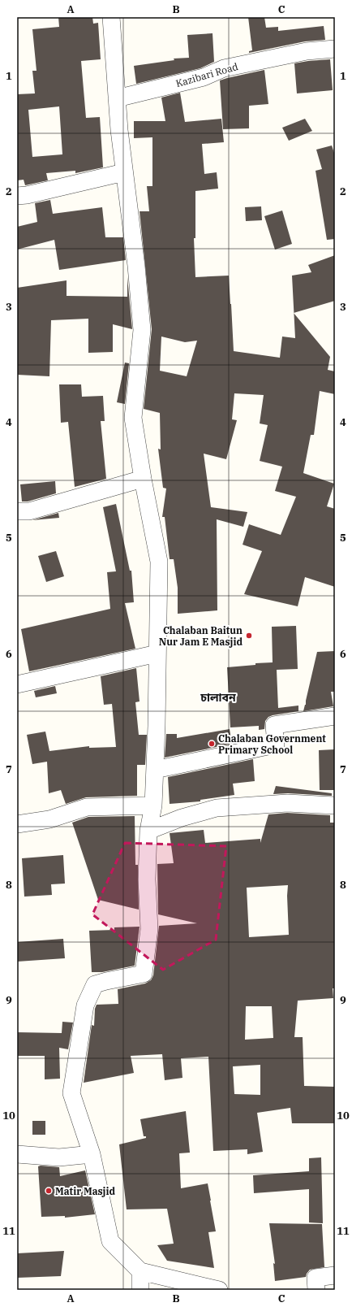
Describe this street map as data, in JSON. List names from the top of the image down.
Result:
{
  "streets": {
    "street": ["Kazibari Road"]
  },
  "districts": ["চালাবন"],
  "places": ["Chalaban Baitun Nur Jam E Masjid", "Chalaban Government Primary School", "Matir Masjid"],
  "grid": {
    "columns": ["A", "B", "C"],
    "rows": [
      "1",
      "2",
      "3",
      "4",
      "5",
      "6",
      "7",
      "8",
      "9",
      "10",
      "11"
    ]
  }
}
